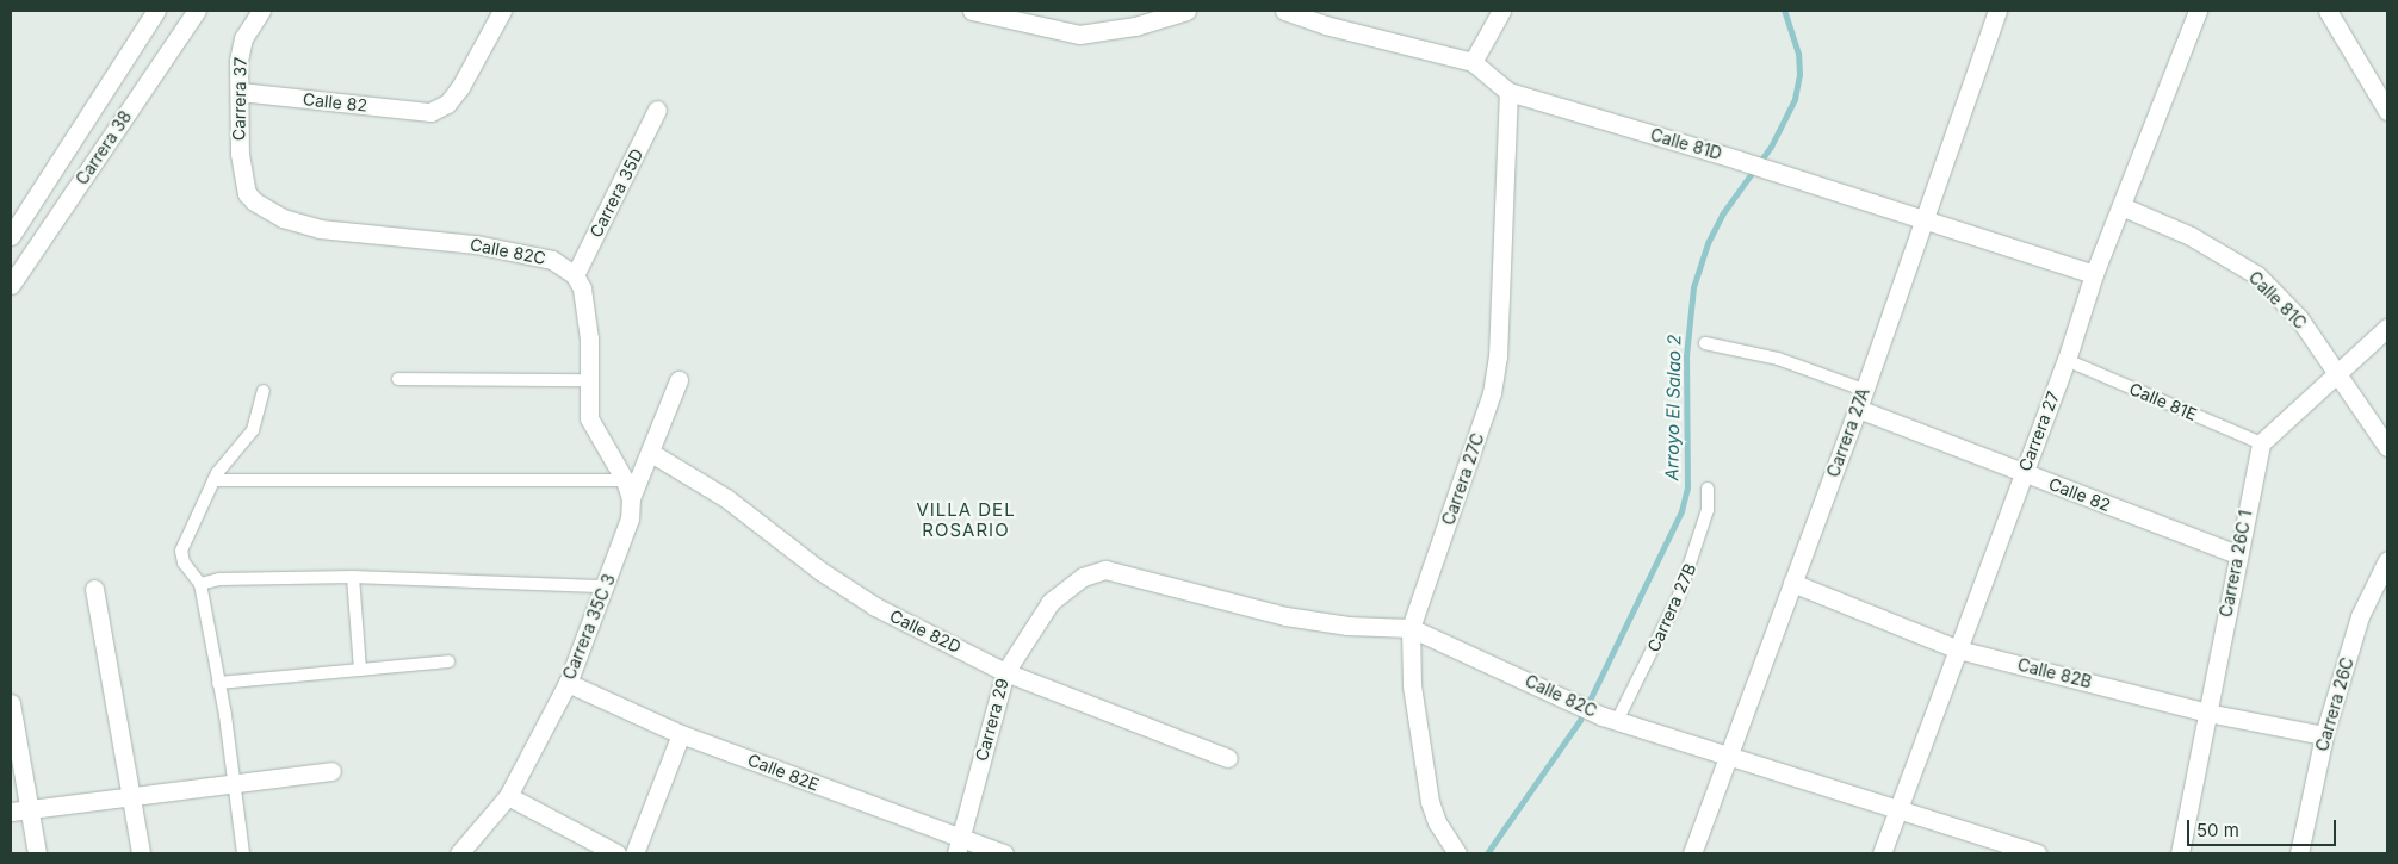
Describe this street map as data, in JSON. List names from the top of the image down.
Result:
{
  "streets": {
    "street": [
      "Carrera 37",
      "Calle 82",
      "Calle 81D",
      "Carrera 38",
      "Carrera 35D",
      "Calle 82C",
      "Calle 81C",
      "Carrera 27",
      "Carrera 27A",
      "Carrera 27C",
      "Carrera 26C 1",
      "Carrera 35C 3",
      "Calle 82D",
      "Calle 82B",
      "Carrera 26C",
      "Carrera 29",
      "Calle 82E"
    ],
    "lane": ["Calle 81E", "Carrera 27B"]
  },
  "crossings": [
    ["Carrera 37", "Calle 82"],
    ["Carrera 37", "Calle 82C"],
    ["Calle 82", "Carrera 27"],
    ["Calle 82", "Carrera 27A"],
    ["Calle 82", "Carrera 26C 1"],
    ["Calle 81D", "Carrera 27"],
    ["Calle 81D", "Carrera 27A"],
    ["Calle 81D", "Carrera 27C"],
    ["Carrera 35D", "Calle 82C"],
    ["Calle 82C", "Carrera 27"],
    ["Calle 82C", "Carrera 27A"],
    ["Calle 82C", "Carrera 27C"],
    ["Calle 82C", "Carrera 27B"],
    ["Calle 82C", "Carrera 29"],
    ["Calle 81C", "Carrera 27"],
    ["Calle 81E", "Carrera 27"],
    ["Calle 81E", "Carrera 26C 1"],
    ["Carrera 27", "Calle 82B"],
    ["Carrera 27A", "Calle 82B"],
    ["Carrera 26C 1", "Calle 82B"],
    ["Carrera 35C 3", "Calle 82D"],
    ["Carrera 35C 3", "Calle 82E"],
    ["Calle 82D", "Carrera 29"],
    ["Calle 82B", "Carrera 26C"],
    ["Carrera 29", "Calle 82E"]
  ],
  "districts": ["VILLA DEL ROSARIO"],
  "water": ["Arroyo El Salao 2"],
  "scale_bar": "50 m"
}
